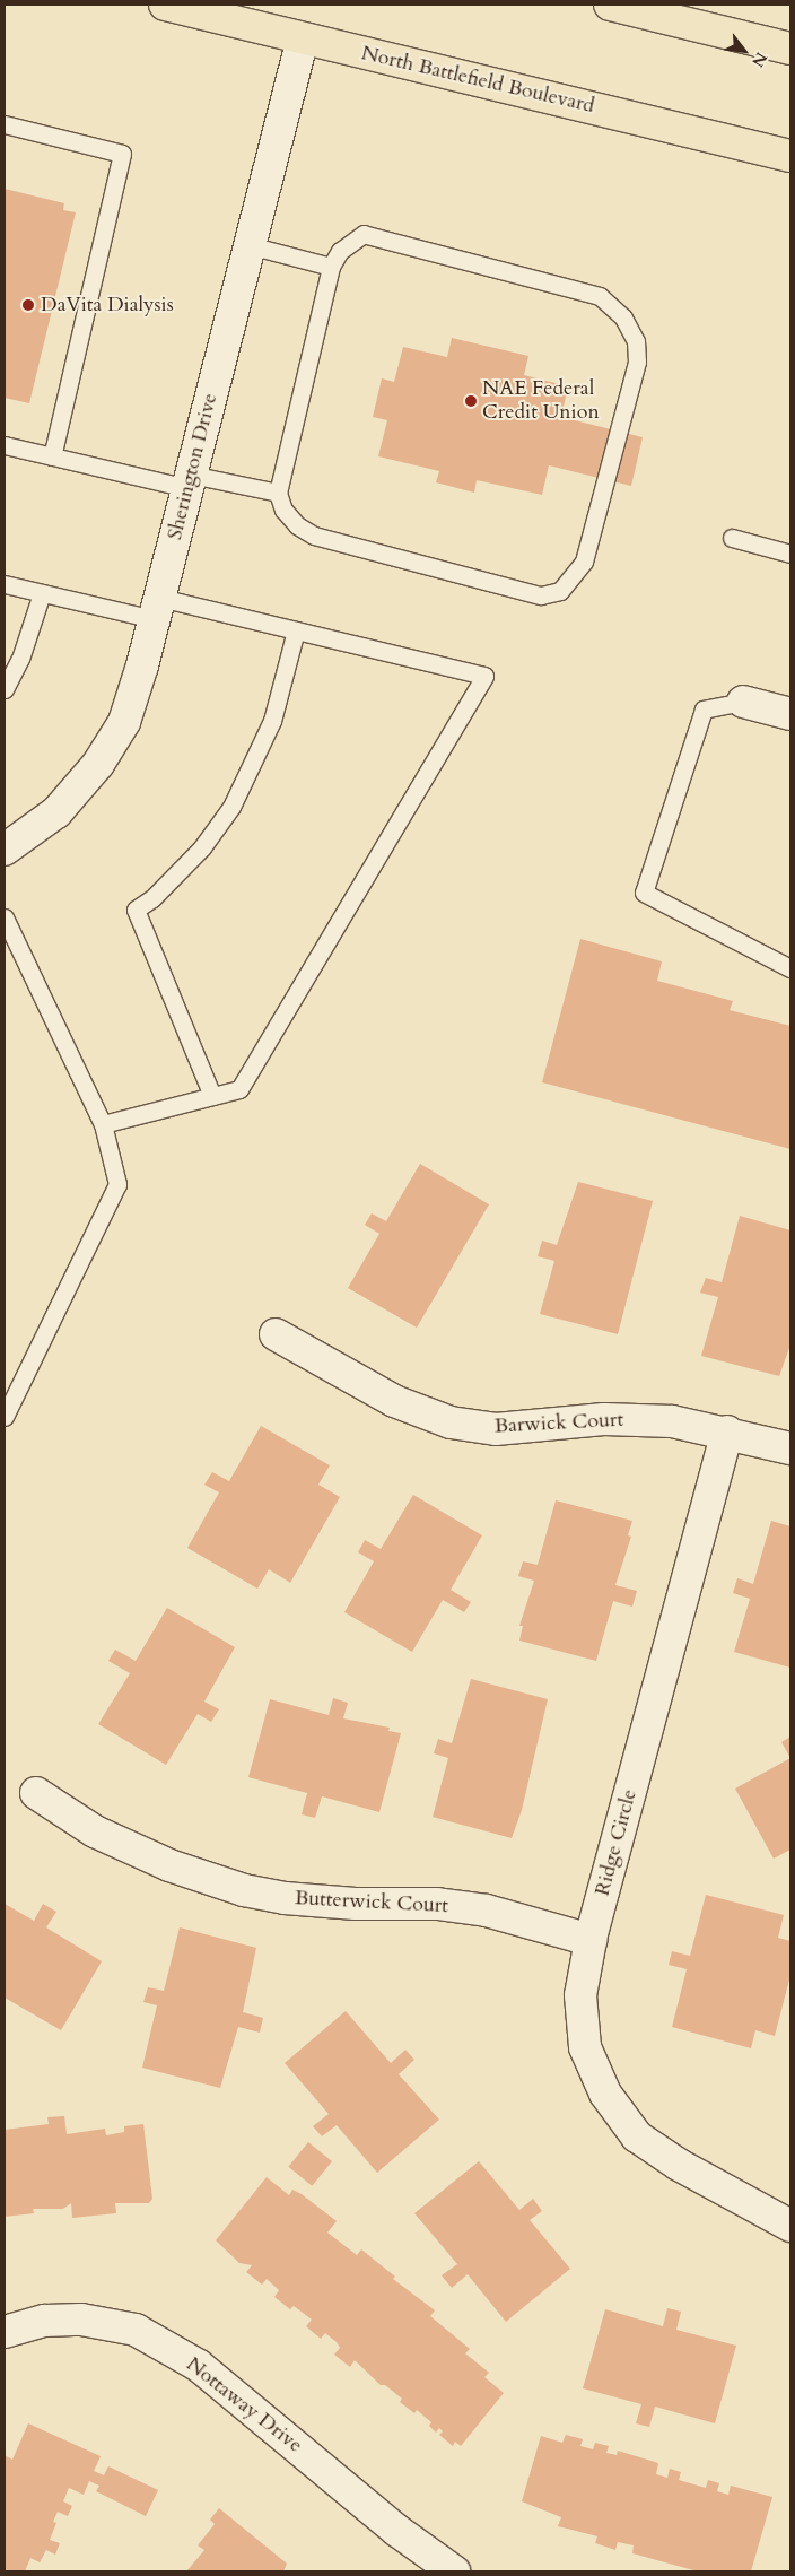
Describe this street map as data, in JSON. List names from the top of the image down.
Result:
{
  "streets": {
    "main road": ["North Battlefield Boulevard"],
    "street": [
      "Sherington Drive",
      "Barwick Court",
      "Ridge Circle",
      "Butterwick Court",
      "Nottaway Drive"
    ]
  },
  "crossings": [
    ["North Battlefield Boulevard", "Sherington Drive"],
    ["Barwick Court", "Ridge Circle"],
    ["Ridge Circle", "Butterwick Court"]
  ],
  "places": ["DaVita Dialysis", "NAE Federal Credit Union"],
  "north": "bottom right"
}
